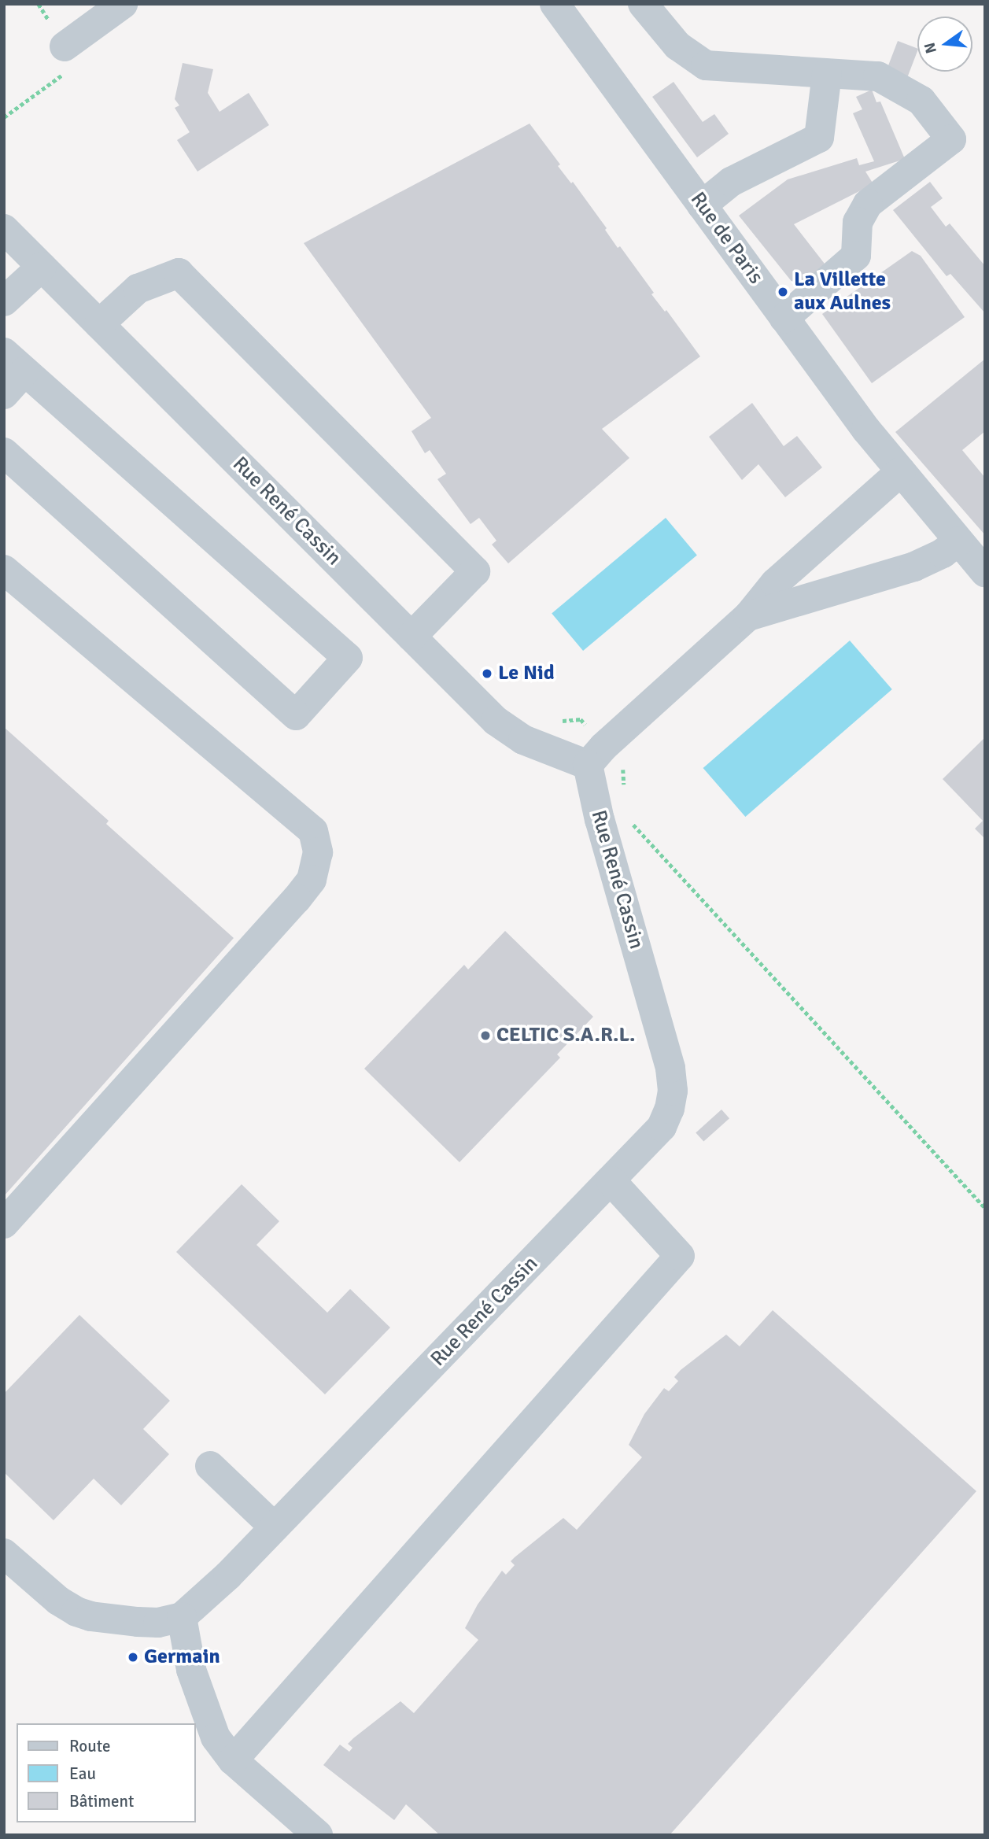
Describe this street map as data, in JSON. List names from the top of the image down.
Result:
{
  "streets": {
    "street": ["Rue de Paris", "Rue René Cassin"]
  },
  "places": [
    "La Villette aux Aulnes",
    "Le Nid",
    "CELTIC S.A.R.L.",
    "Germain"
  ],
  "legend": ["Route", "Eau", "Bâtiment"],
  "north": "left"
}
